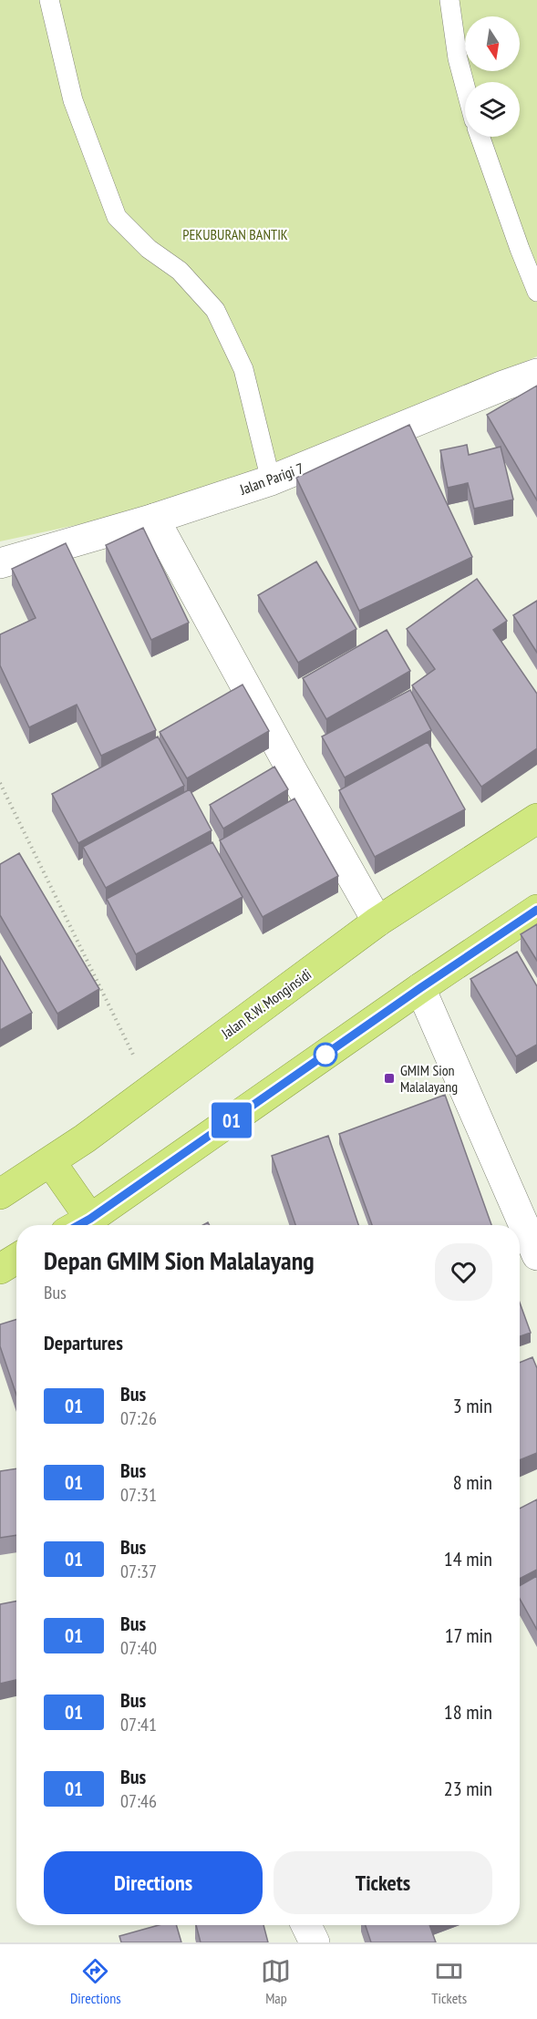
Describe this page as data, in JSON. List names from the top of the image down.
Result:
{
  "streets": {
    "highway": ["Jalan R.W. Monginsidi"],
    "street": ["Jalan Parigi 7"]
  },
  "parks": ["PEKUBURAN BANTIK"],
  "places": {
    "transit": ["GMIM Sion Malalayang"]
  },
  "lines": ["bus line 01"],
  "north": "bottom",
  "page": {
    "on_map": "01",
    "heading": [
      ["Depan GMIM Sion Malalayang", "Bus"],
      "Departures"
    ],
    "list": [
      {
        "mark": "01",
        "name": "Bus",
        "note": "07:26",
        "value": "3 min"
      },
      {
        "mark": "01",
        "name": "Bus",
        "note": "07:31",
        "value": "8 min"
      },
      {
        "mark": "01",
        "name": "Bus",
        "note": "07:37",
        "value": "14 min"
      },
      {
        "mark": "01",
        "name": "Bus",
        "note": "07:40",
        "value": "17 min"
      },
      {
        "mark": "01",
        "name": "Bus",
        "note": "07:41",
        "value": "18 min"
      },
      {
        "mark": "01",
        "name": "Bus",
        "note": "07:46",
        "value": "23 min"
      }
    ],
    "buttons": ["Directions", "Tickets"],
    "tabs": ["Directions", "Map", "Tickets"]
  }
}
